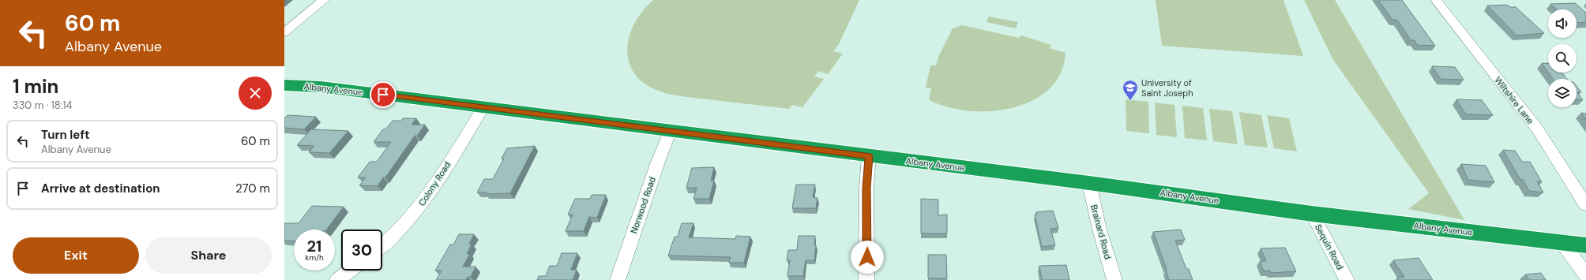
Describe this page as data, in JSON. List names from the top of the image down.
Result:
{
  "streets": {
    "highway": ["Albany Avenue"],
    "street": [
      "Wiltshire Lane",
      "Colony Road",
      "Norwood Road",
      "Brainard Road",
      "Sequin Road"
    ]
  },
  "crossings": [
    ["Albany Avenue", "Colony Road"],
    ["Albany Avenue", "Norwood Road"],
    ["Albany Avenue", "Brainard Road"],
    ["Albany Avenue", "Sequin Road"]
  ],
  "places": {
    "school or university": ["University of Saint Joseph"]
  },
  "page": {
    "turn": ["60 m", "Albany Avenue"],
    "heading": ["1 min", "330 m · 18:14"],
    "list": [
      {
        "name": "Turn left",
        "note": "Albany Avenue",
        "value": "60 m"
      },
      {
        "name": "Arrive at destination",
        "value": "270 m"
      }
    ],
    "speed": "21 km/h",
    "limit": "30",
    "buttons": ["Exit", "Share"]
  }
}
